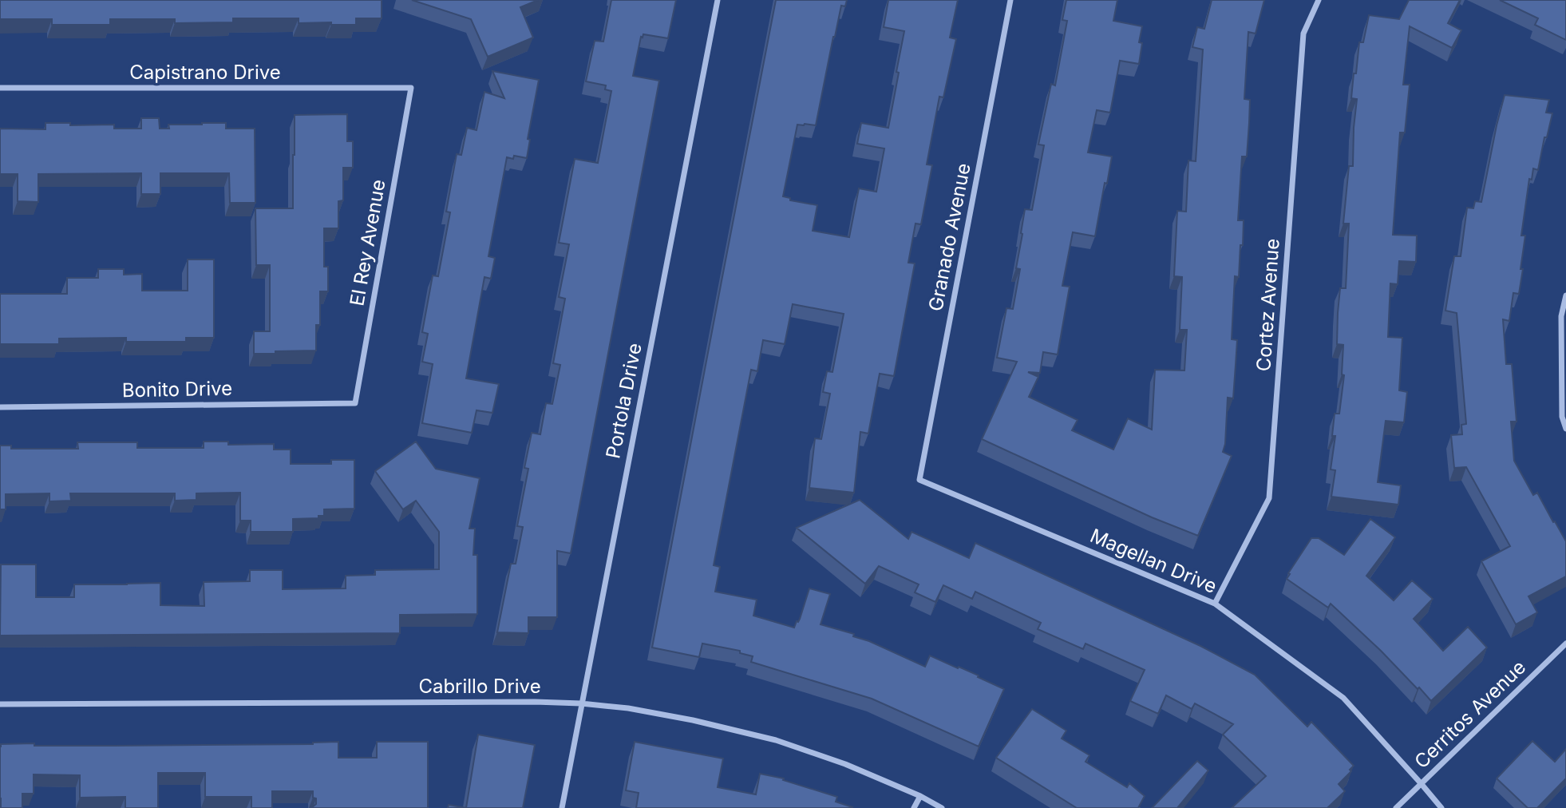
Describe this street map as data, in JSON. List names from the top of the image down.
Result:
{
  "streets": {
    "street": [
      "Capistrano Drive",
      "Granado Avenue",
      "El Rey Avenue",
      "Cortez Avenue",
      "Bonito Drive",
      "Portola Drive",
      "Magellan Drive",
      "Cabrillo Drive",
      "Cerritos Avenue"
    ]
  },
  "crossings": [
    ["Capistrano Drive", "El Rey Avenue"],
    ["Granado Avenue", "Magellan Drive"],
    ["El Rey Avenue", "Bonito Drive"],
    ["Cortez Avenue", "Magellan Drive"],
    ["Portola Drive", "Cabrillo Drive"],
    ["Magellan Drive", "Cerritos Avenue"]
  ]
}
